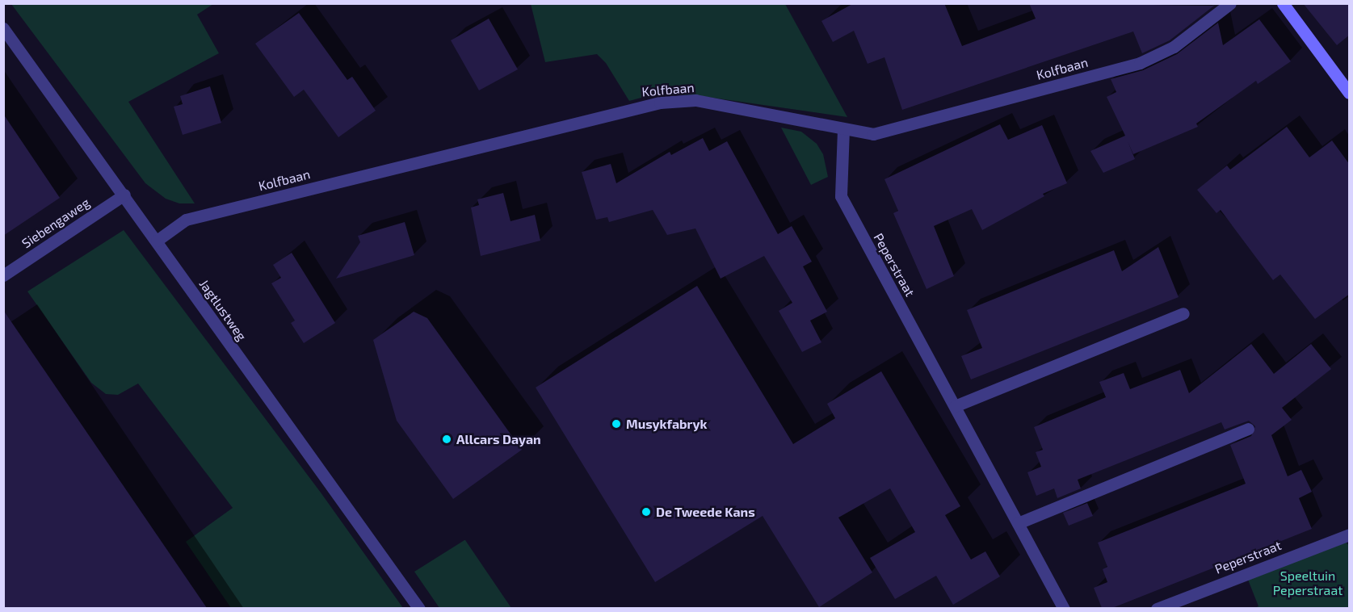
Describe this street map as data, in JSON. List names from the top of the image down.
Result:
{
  "streets": {
    "street": [
      "Kolfbaan",
      "Siebengaweg",
      "Peperstraat",
      "Jagtlustweg"
    ]
  },
  "crossings": [
    ["Kolfbaan", "Peperstraat"],
    ["Kolfbaan", "Jagtlustweg"],
    ["Siebengaweg", "Jagtlustweg"]
  ],
  "parks": ["Speeltuin Peperstraat"],
  "places": ["Musykfabryk", "Allcars Dayan", "De Tweede Kans"]
}
